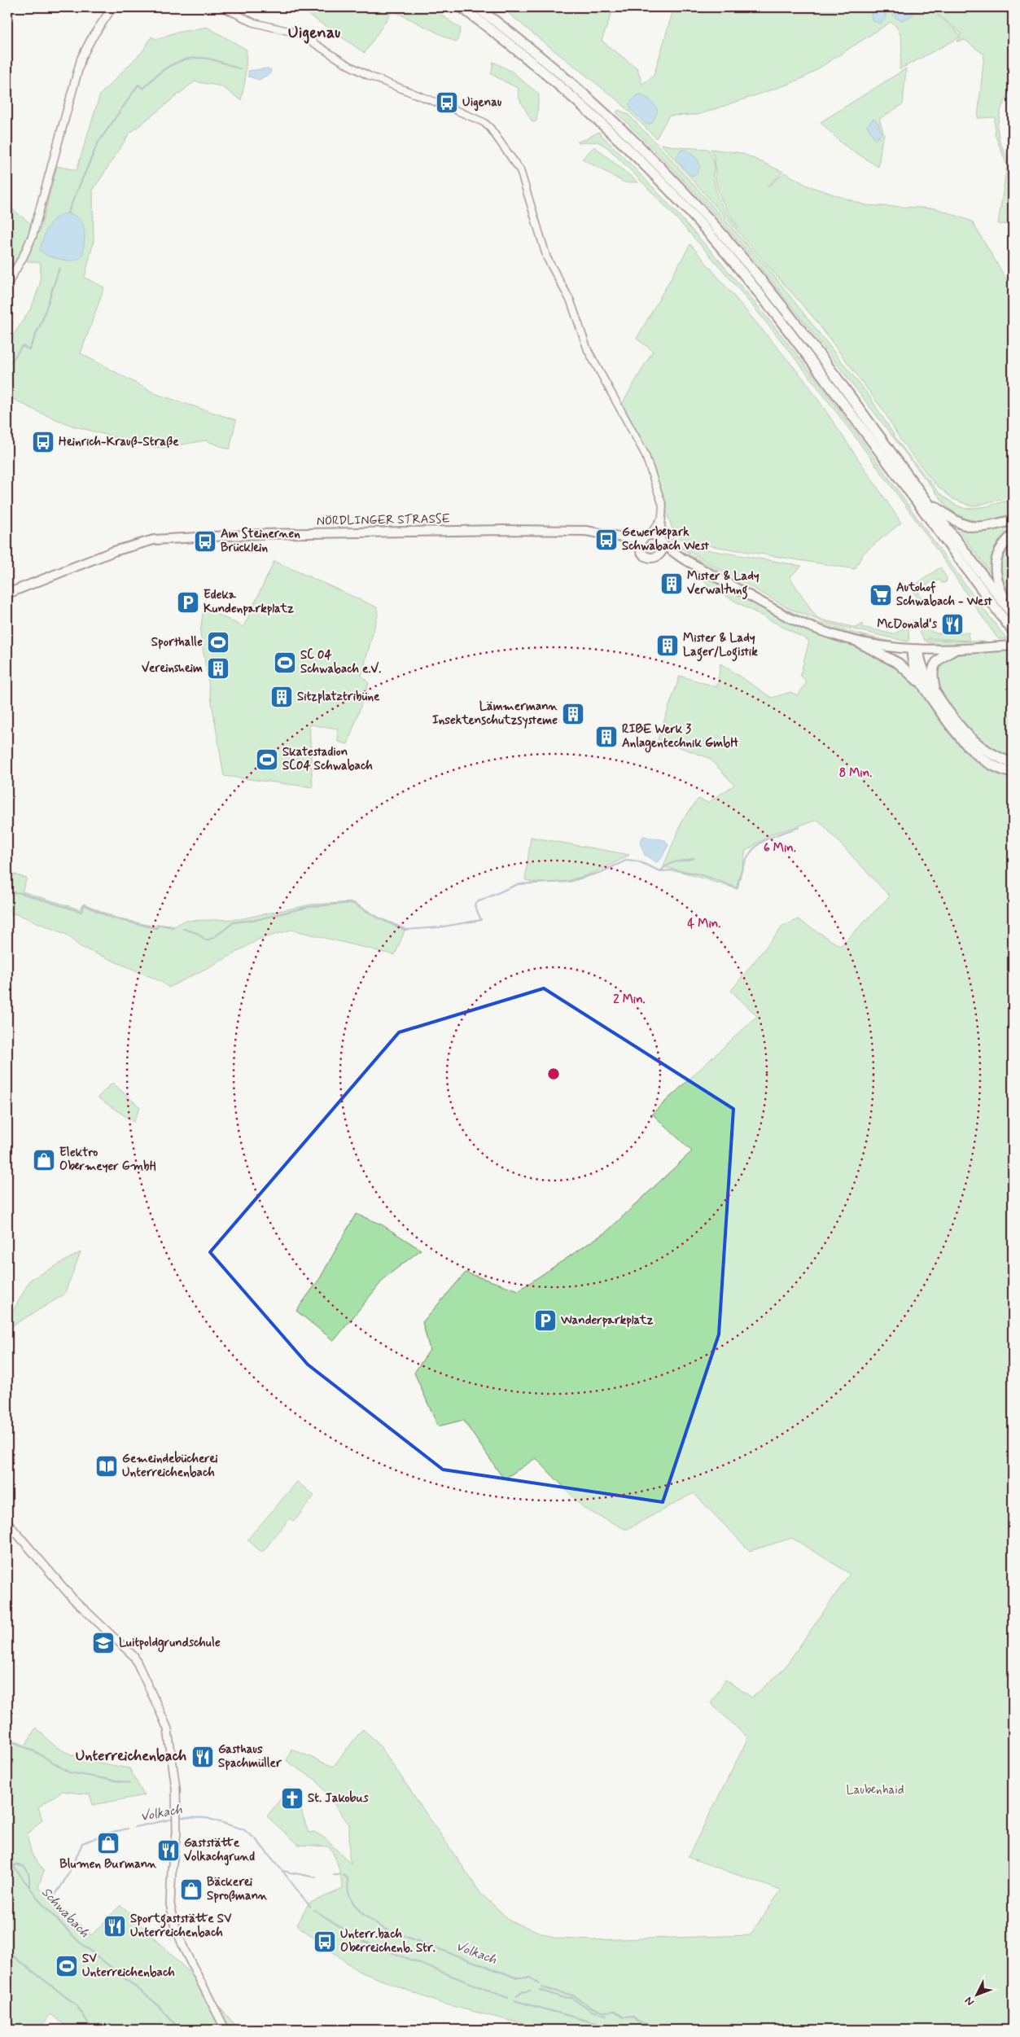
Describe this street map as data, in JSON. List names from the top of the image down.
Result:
{
  "streets": {
    "main road": ["NÖRDLINGER STRASSE"]
  },
  "districts": ["Uigenau", "Unterreichenbach"],
  "water": ["Volkach", "Schwabach"],
  "parks": ["Laubenhaid"],
  "places": {
    "bus stop": [
      "Uigenau",
      "Heinrich-Krauß-Straße",
      "Gewerbepark Schwabach West",
      "Am Steinernen Brücklein",
      "Unterr.bach Oberreichenb. Str."
    ],
    "building": [
      "Mister & Lady Verwaltung",
      "Mister & Lady Lager/Logistik",
      "Vereinsheim",
      "Sitzplatztribüne",
      "Lämmermann Insektenschutzsysteme",
      "RIBE Werk 3 Anlagentechnik GmbH"
    ],
    "supermarket": ["Autohof Schwabach - West"],
    "parking": ["Edeka Kundenparkplatz", "Wanderparkplatz"],
    "restaurant": [
      "McDonald's",
      "Gasthaus Spachmüller",
      "Gaststätte Volkachgrund",
      "Sportgaststätte SV Unterreichenbach"
    ],
    "sports": [
      "Sporthalle",
      "SC 04 Schwabach e.V.",
      "Skatestadion SC04 Schwabach",
      "SV Unterreichenbach"
    ],
    "shop": ["Elektro Obermeyer GmbH", "Blumen Burmann", "Bäckerei Sproßmann"],
    "library": ["Gemeindebücherei Unterreichenbach"],
    "school or university": ["Luitpoldgrundschule"],
    "church": ["St. Jakobus"]
  },
  "north": "bottom left",
  "rings": [
    "8 Min.",
    "6 Min.",
    "4 Min.",
    "2 Min."
  ]
}
